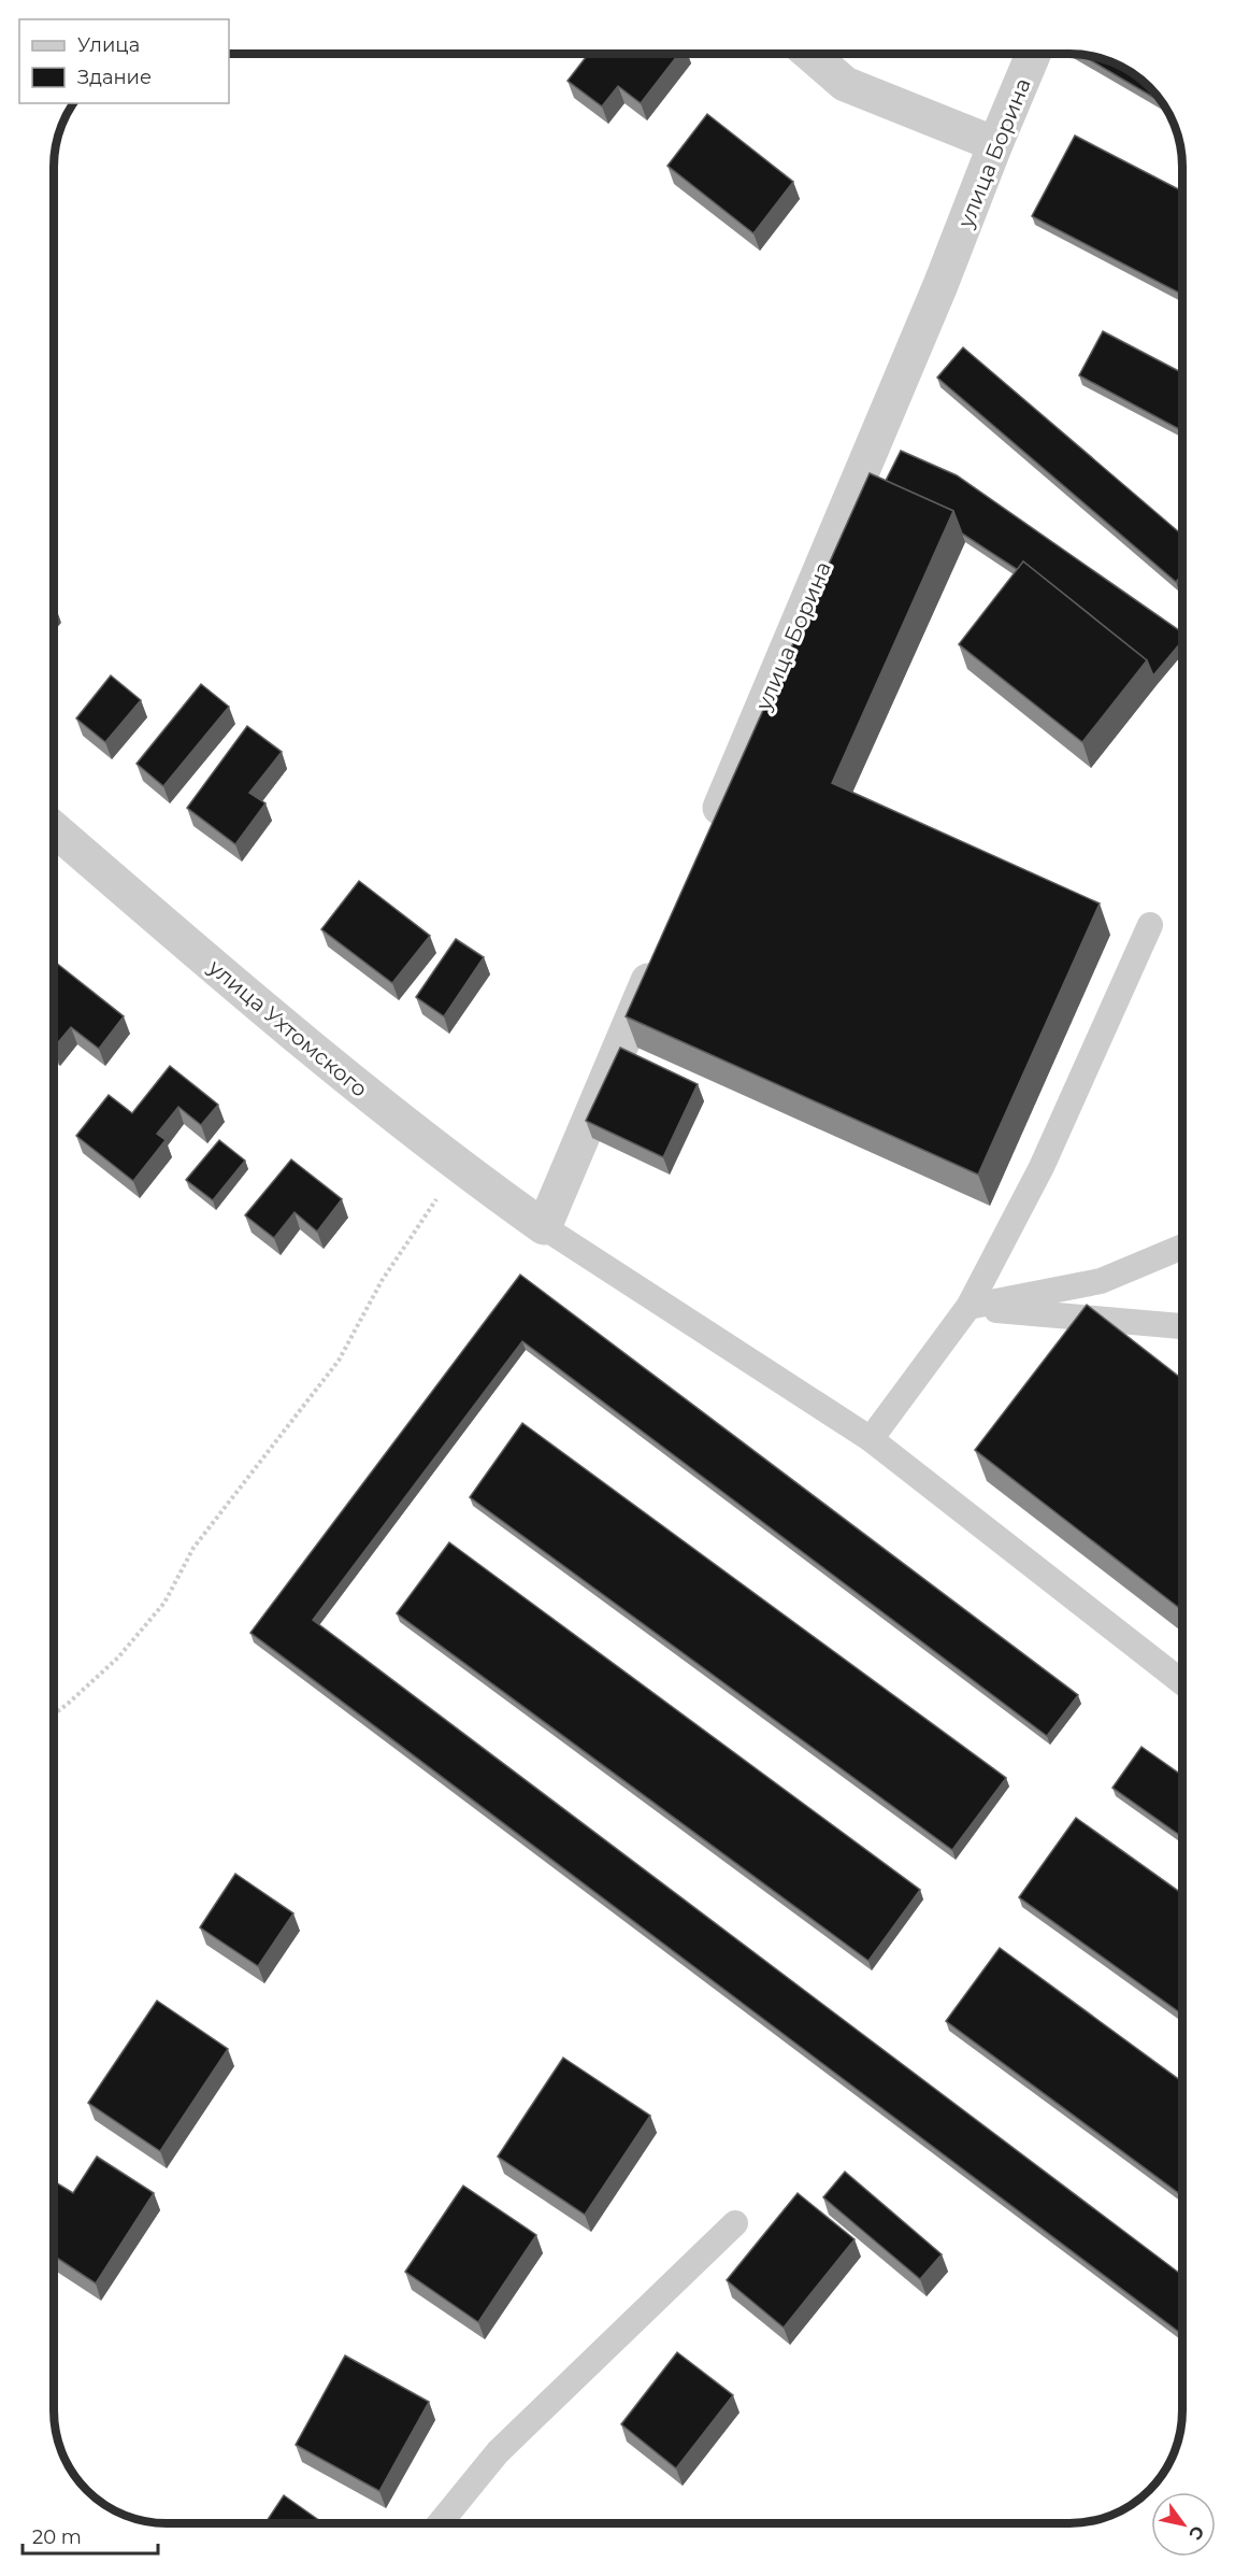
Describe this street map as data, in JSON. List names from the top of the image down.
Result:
{
  "streets": {
    "street": ["улица Борина", "улица Ухтомского"]
  },
  "legend": ["Улица", "Здание"],
  "scale_bar": "20 m",
  "north": "bottom right"
}
